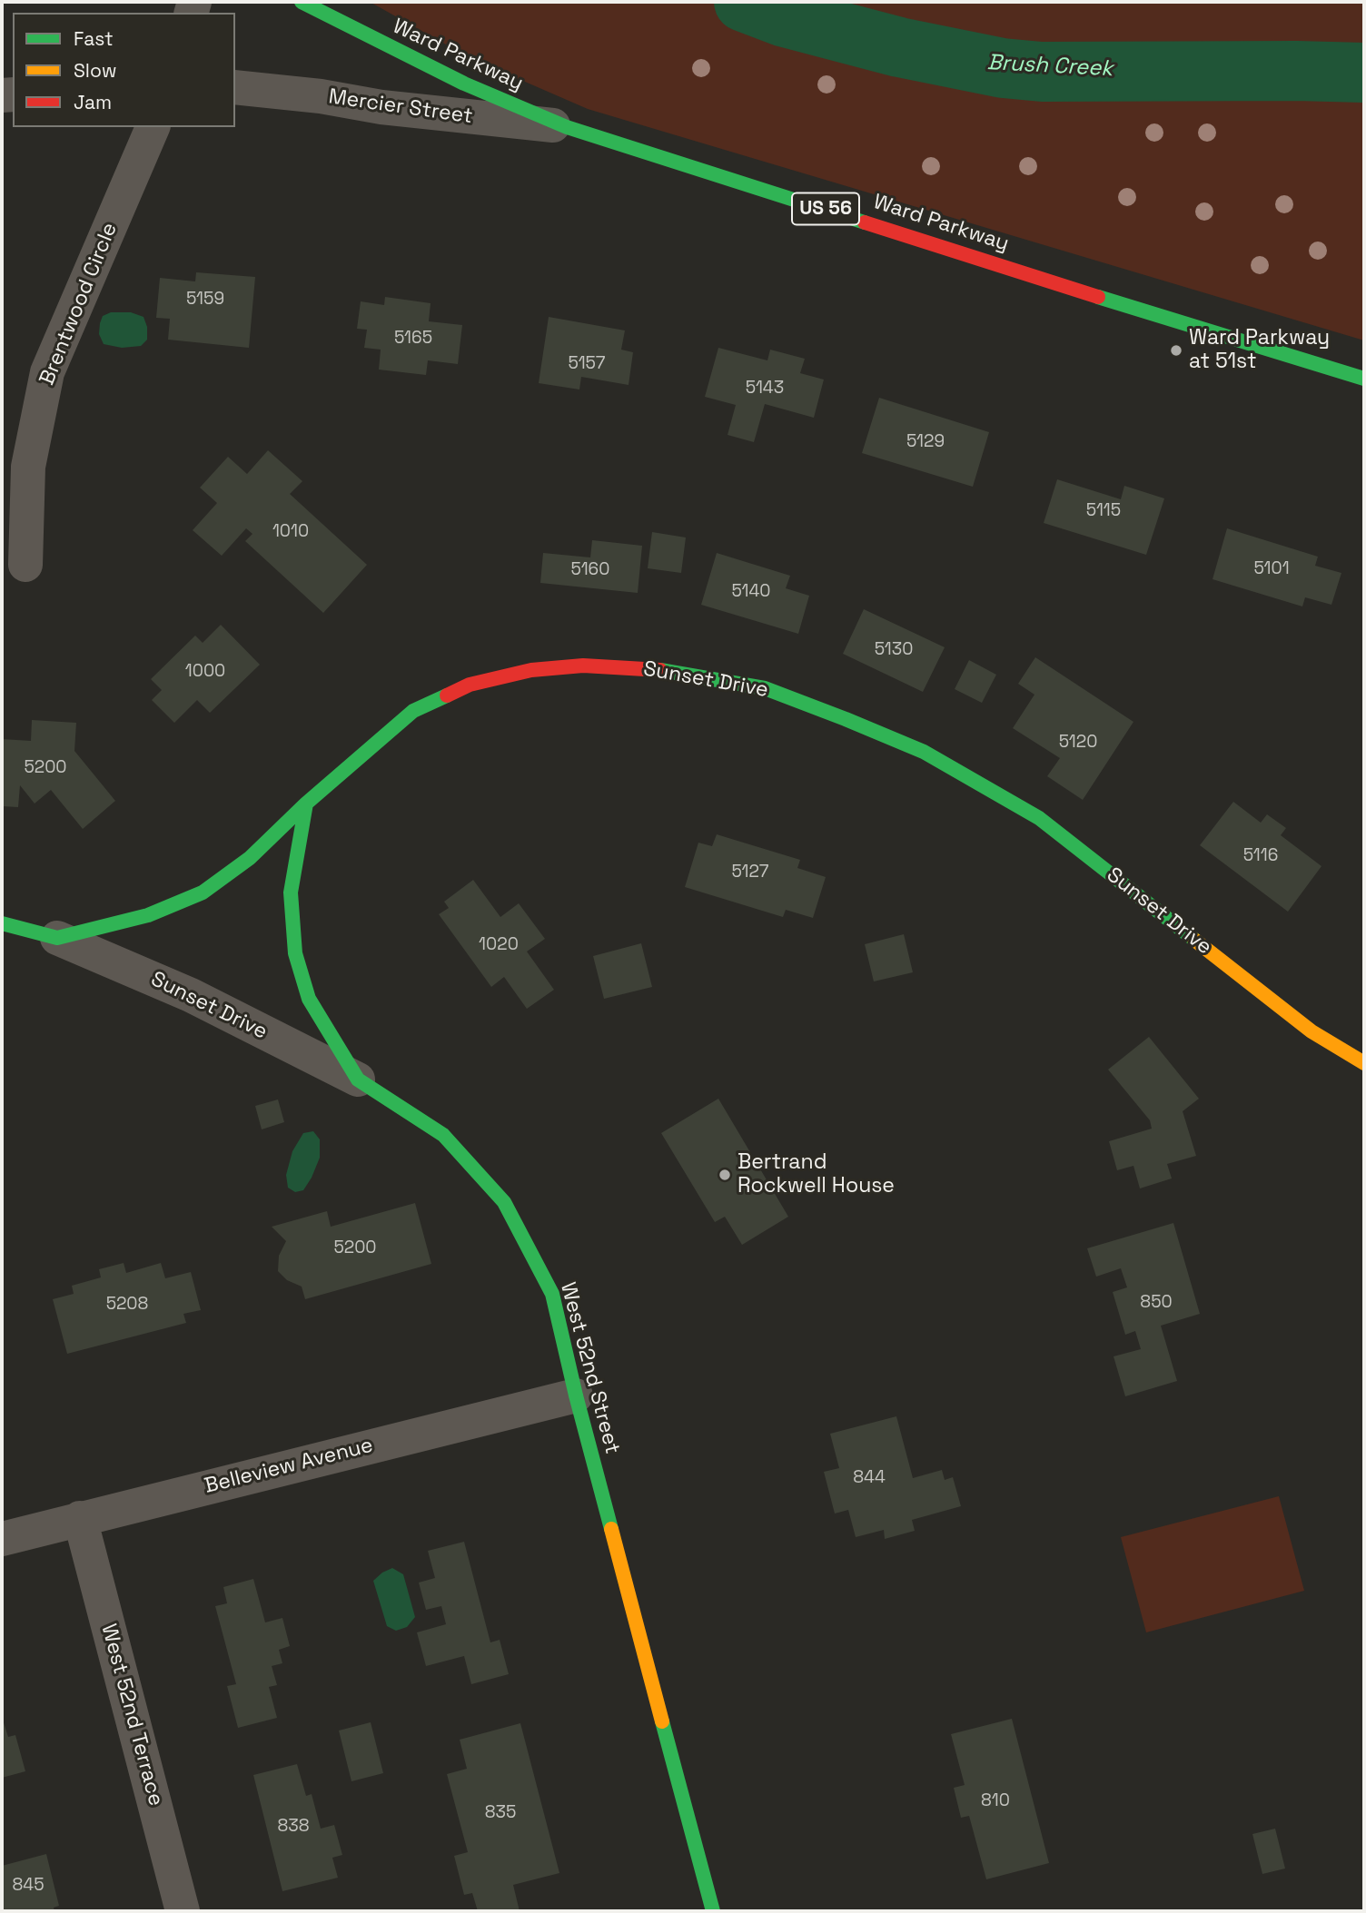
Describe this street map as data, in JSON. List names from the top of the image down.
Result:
{
  "streets": {
    "main road": [
      "Ward Parkway",
      "US 56",
      "Sunset Drive",
      "West 52nd Street"
    ],
    "street": [
      "Mercier Street",
      "Brentwood Circle",
      "Belleview Avenue",
      "West 52nd Terrace"
    ]
  },
  "crossings": [
    ["Ward Parkway", "Mercier Street"],
    ["Sunset Drive", "West 52nd Street"],
    ["West 52nd Street", "Belleview Avenue"],
    ["Belleview Avenue", "West 52nd Terrace"]
  ],
  "water": ["Brush Creek"],
  "places": ["Ward Parkway at 51st", "Bertrand Rockwell House"],
  "house_numbers": [
    "5159",
    "5165",
    "5157",
    "5143",
    "5129",
    "5115",
    "1010",
    "5101",
    "5160",
    "5140",
    "5130",
    "1000",
    "5120",
    "5200",
    "5116",
    "5127",
    "1020",
    "5200",
    "850",
    "5208",
    "844",
    "810",
    "835",
    "838",
    "845"
  ],
  "legend": ["Fast", "Slow", "Jam"]
}
